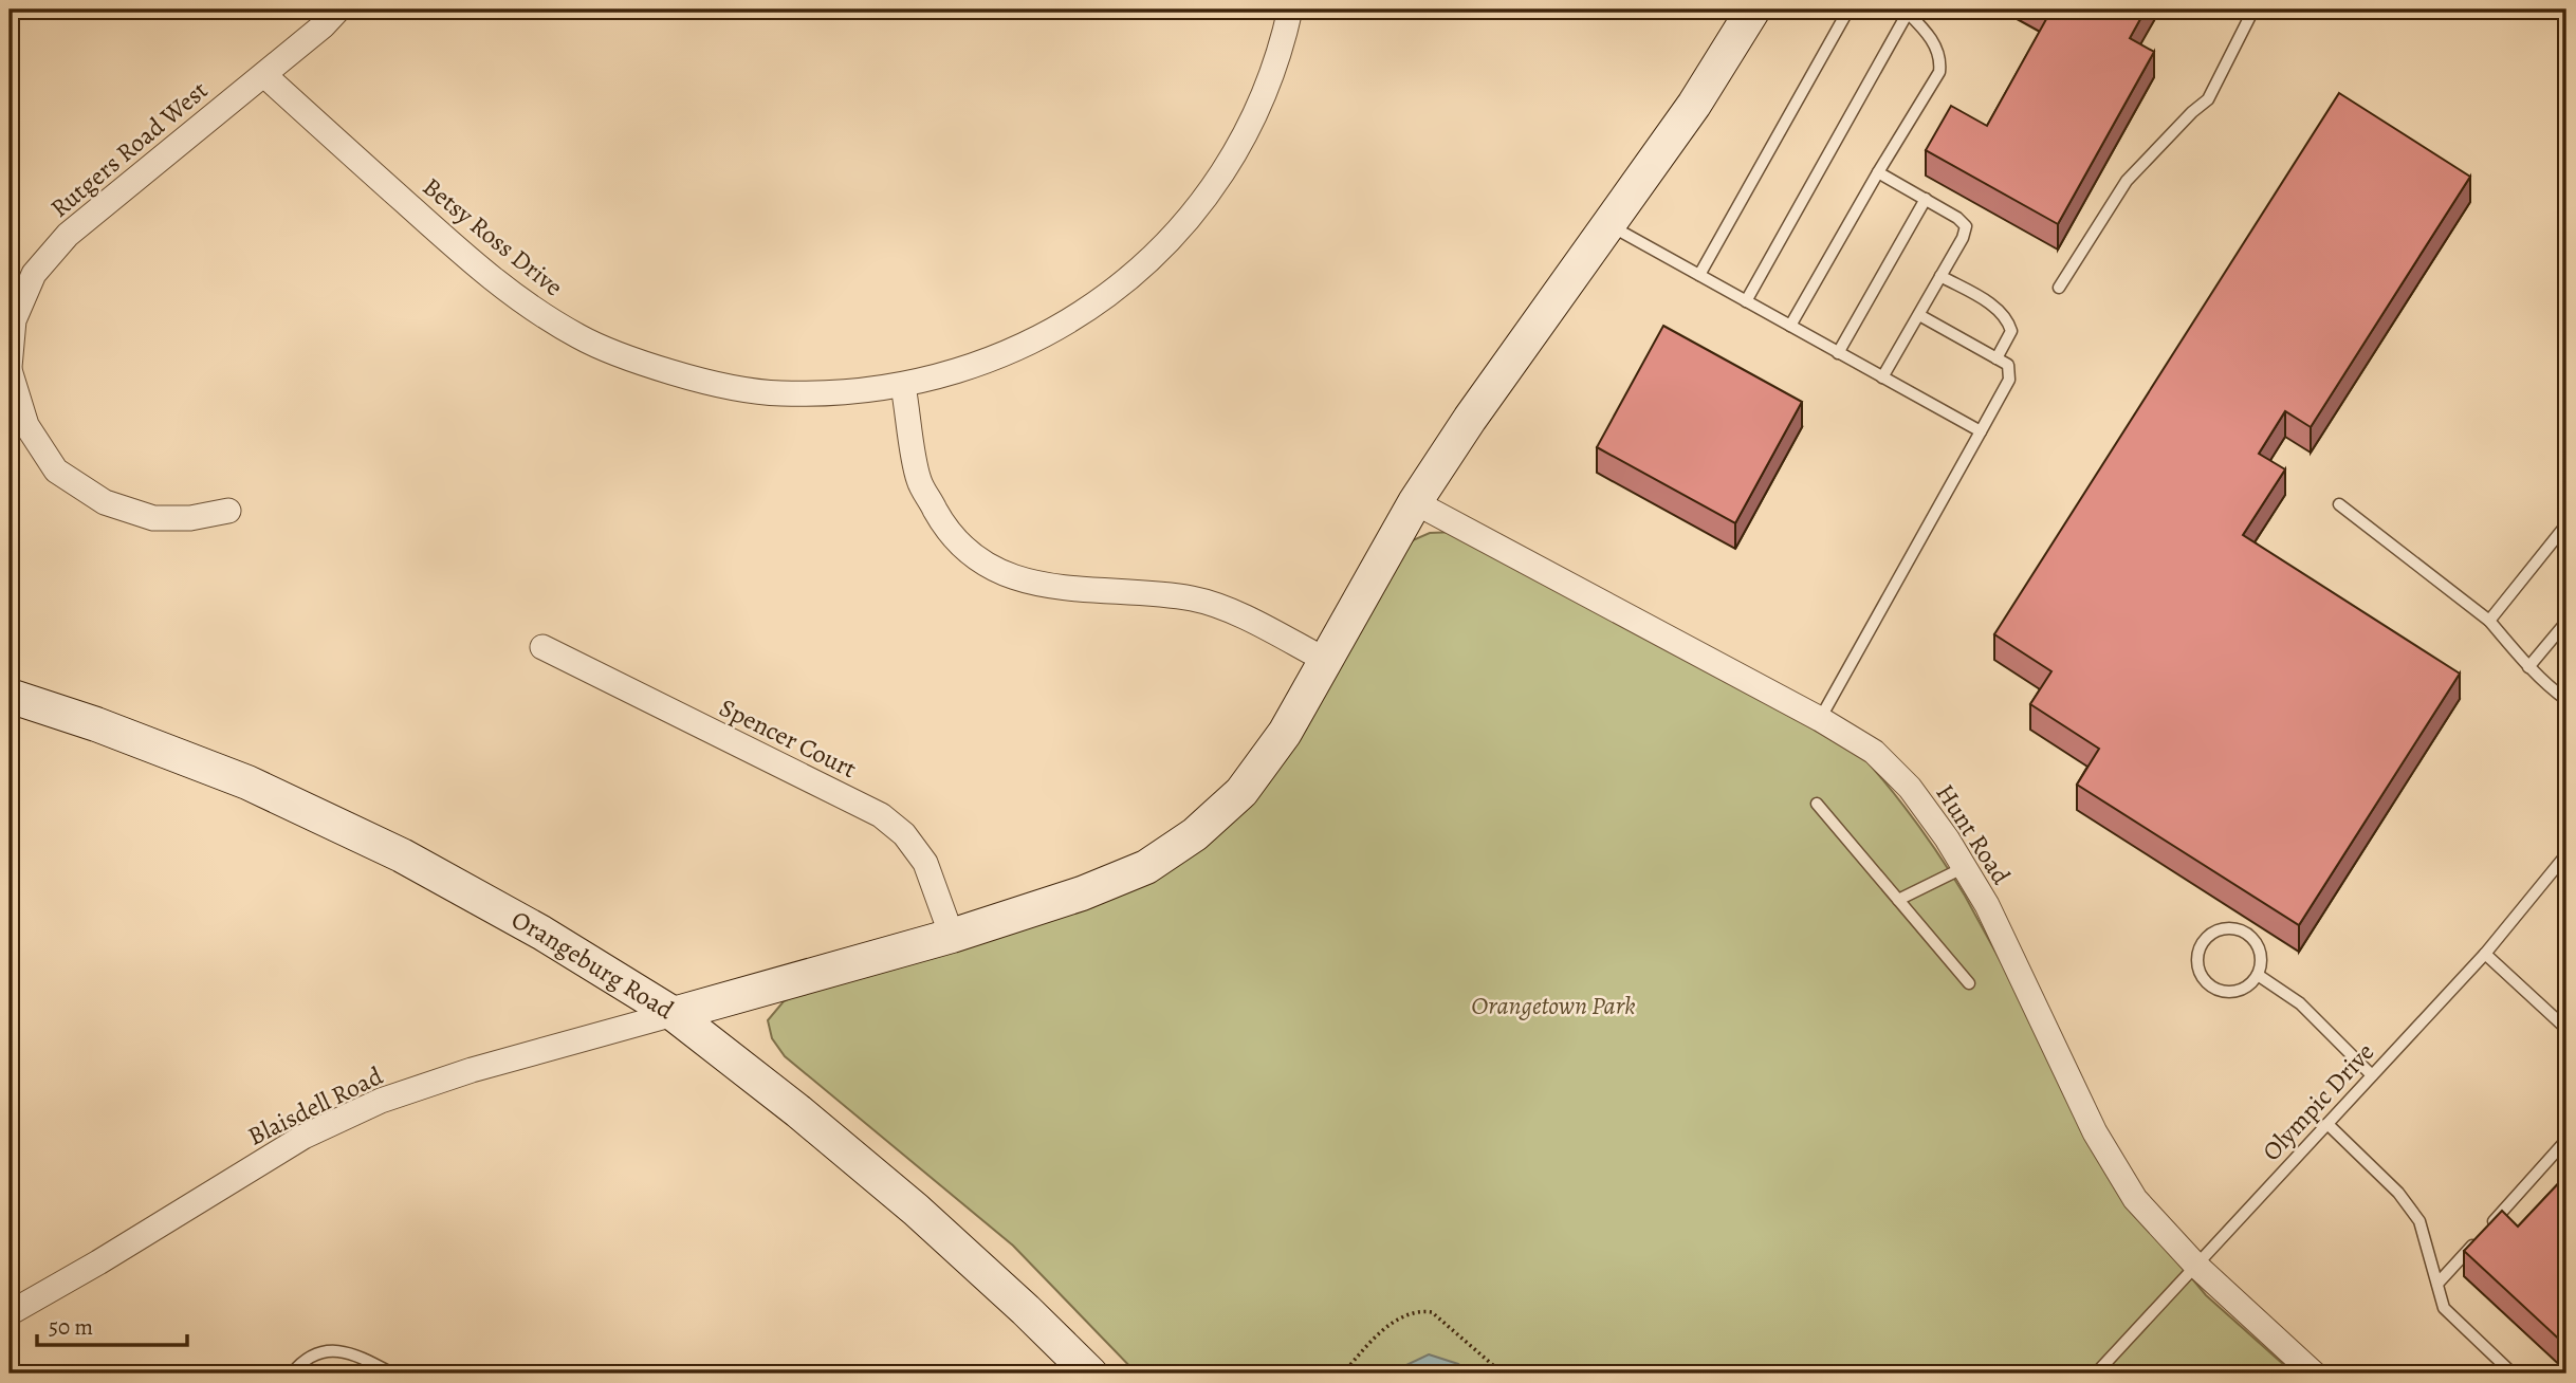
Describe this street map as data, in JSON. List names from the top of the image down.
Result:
{
  "streets": {
    "street": [
      "Rutgers Road West",
      "Betsy Ross Drive",
      "Spencer Court",
      "Hunt Road",
      "Orangeburg Road",
      "Blaisdell Road"
    ],
    "lane": ["Olympic Drive"]
  },
  "crossings": [
    ["Rutgers Road West", "Betsy Ross Drive"],
    ["Hunt Road", "Olympic Drive"],
    ["Orangeburg Road", "Blaisdell Road"]
  ],
  "parks": ["Orangetown Park"],
  "scale_bar": "50 m"
}
